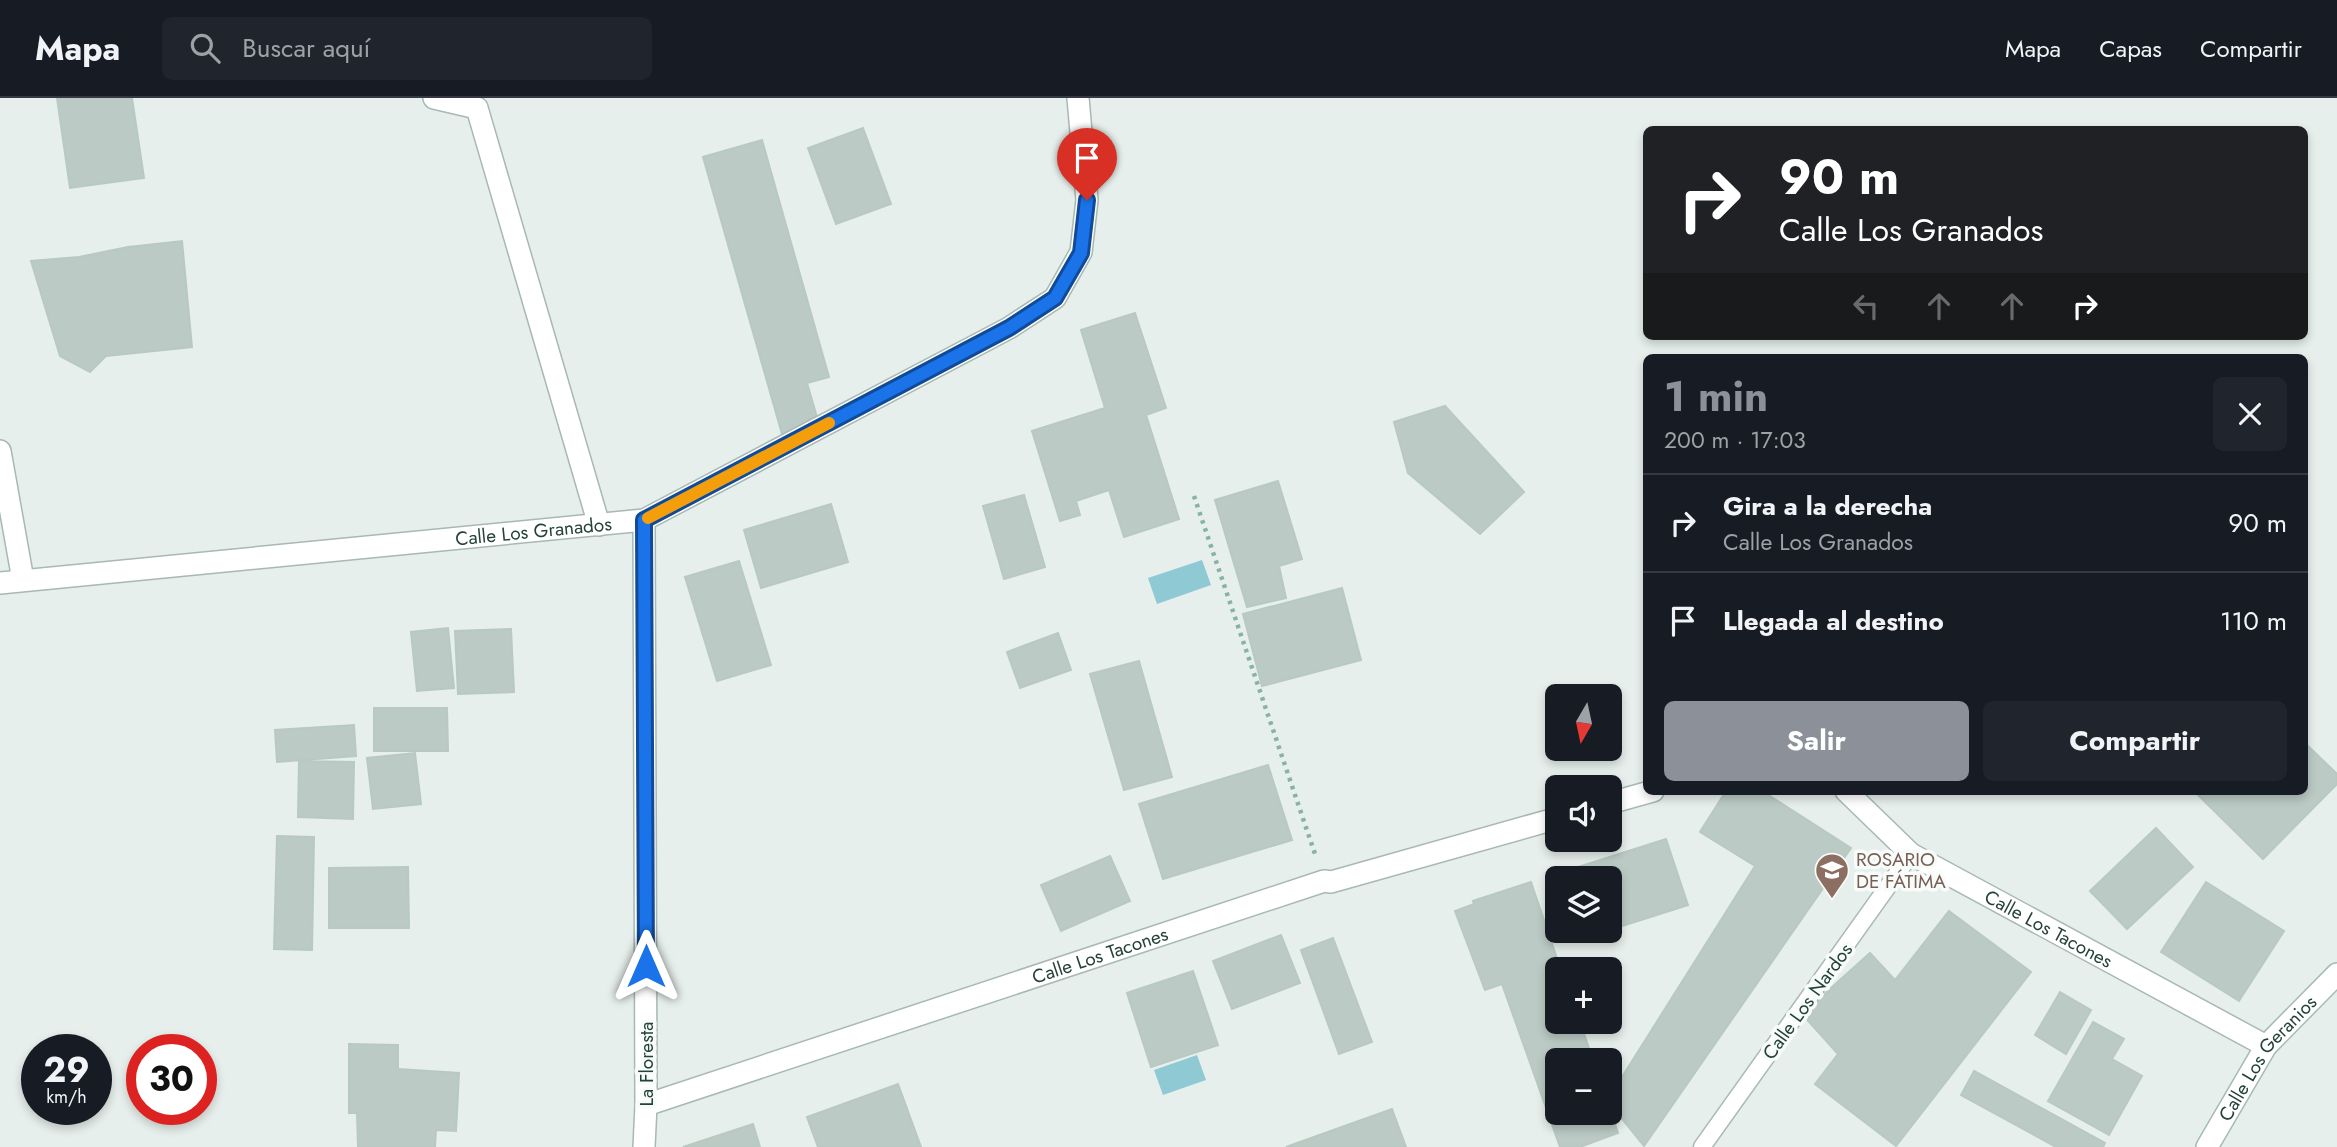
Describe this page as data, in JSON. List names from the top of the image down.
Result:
{
  "streets": {
    "street": [
      "Calle Los Granados",
      "Calle Los Tacones",
      "Calle Los Geranios",
      "La Floresta"
    ],
    "lane": ["Calle Los Nardos"]
  },
  "crossings": [
    ["Calle Los Granados", "La Floresta"],
    ["Calle Los Tacones", "Calle Los Nardos"],
    ["Calle Los Tacones", "Calle Los Geranios"],
    ["Calle Los Tacones", "La Floresta"]
  ],
  "places": {
    "school or university": ["ROSARIO DE FÁTIMA"]
  },
  "north": "bottom",
  "page": {
    "header": "Mapa",
    "search": "Buscar aquí",
    "nav": ["Mapa", "Capas", "Compartir"],
    "turn": ["90 m", "Calle Los Granados"],
    "heading": ["1 min", "200 m · 17:03"],
    "list": [
      {
        "name": "Gira a la derecha",
        "note": "Calle Los Granados",
        "value": "90 m"
      },
      {
        "name": "Llegada al destino",
        "value": "110 m"
      }
    ],
    "map_buttons": ["+", "−"],
    "buttons": ["Salir", "Compartir"],
    "speed": "29 km/h",
    "limit": "30"
  }
}
